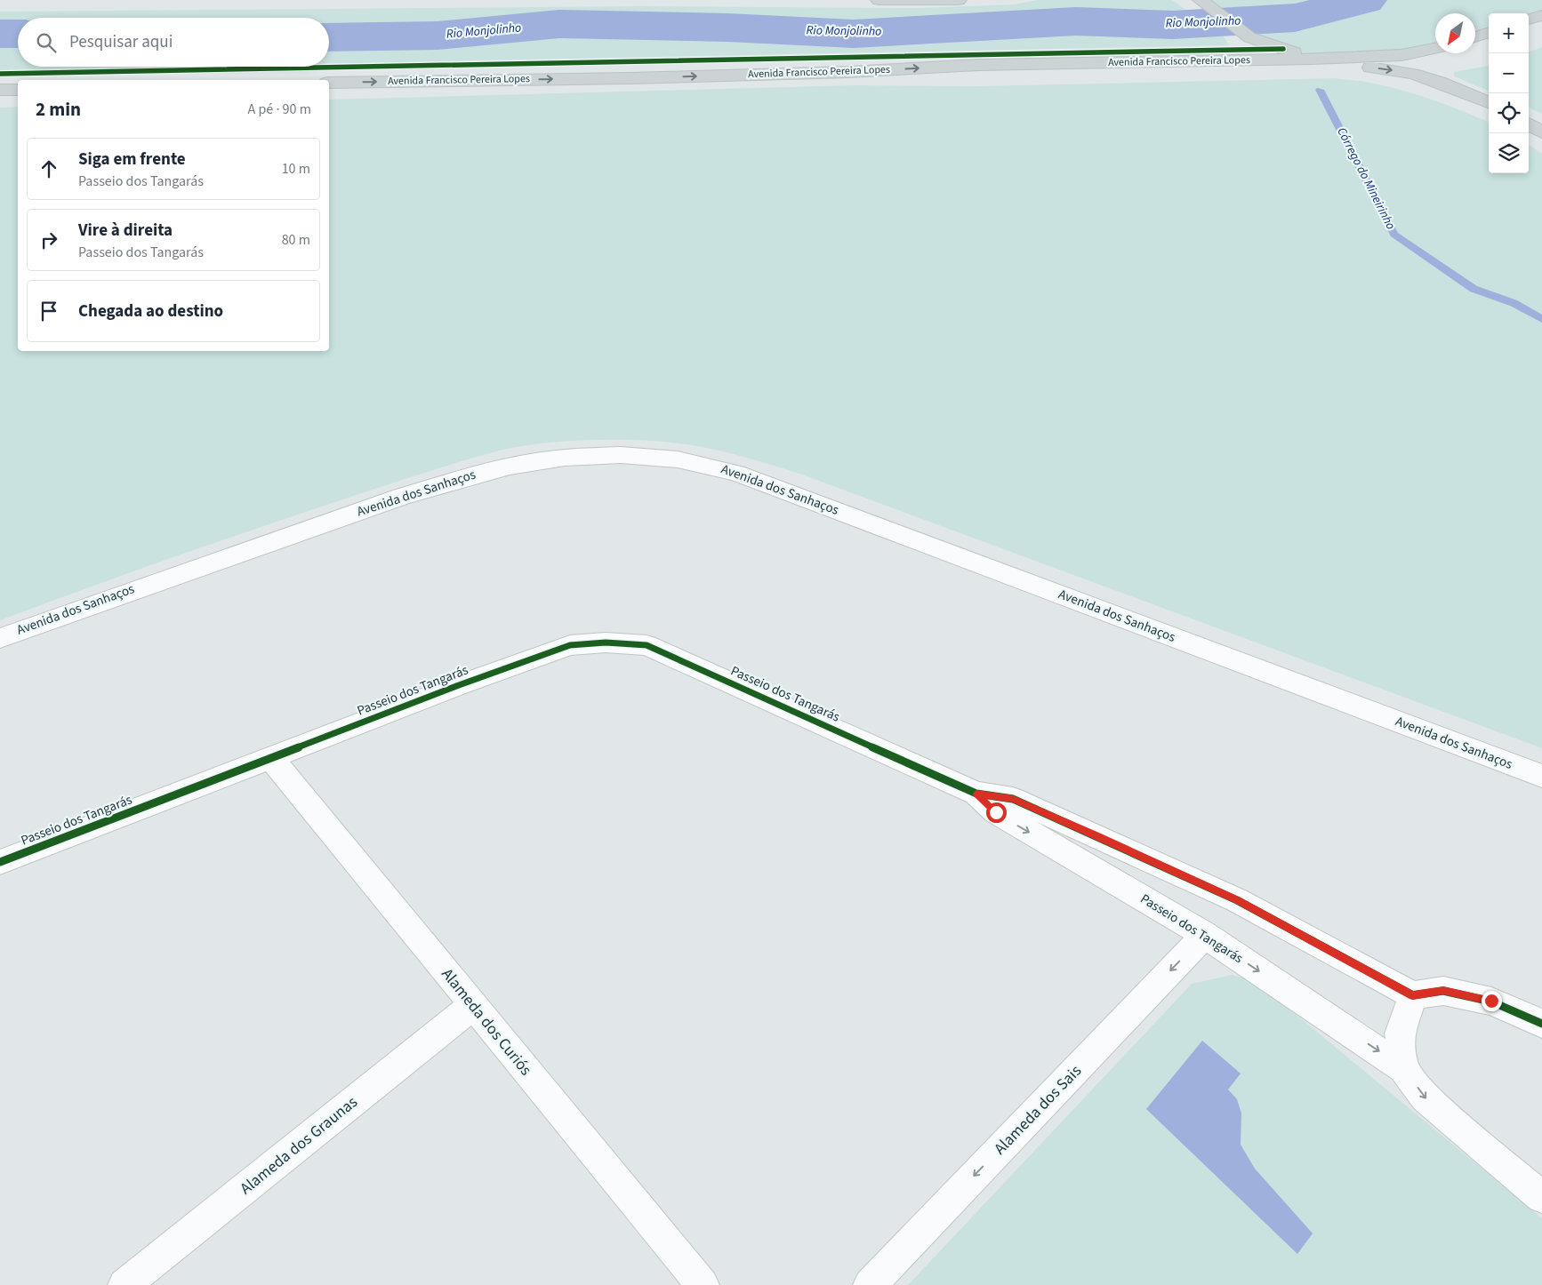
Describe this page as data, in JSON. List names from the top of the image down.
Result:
{
  "streets": {
    "main road": ["Avenida Francisco Pereira Lopes"],
    "street": [
      "Avenida dos Sanhaços",
      "Passeio dos Tangarás",
      "Alameda dos Curiós",
      "Alameda dos Sais",
      "Alameda dos Graunas"
    ]
  },
  "crossings": [
    ["Passeio dos Tangarás", "Alameda dos Curiós"],
    ["Passeio dos Tangarás", "Alameda dos Sais"],
    ["Alameda dos Curiós", "Alameda dos Graunas"]
  ],
  "one_way": ["Avenida Francisco Pereira Lopes", "Alameda dos Sais"],
  "water": ["Rio Monjolinho", "Córrego do Mineirinho"],
  "north": "bottom left",
  "page": {
    "map_buttons": ["+", "−"],
    "search": "Pesquisar aqui",
    "heading": ["2 min", "A pé · 90 m"],
    "list": [
      ["Siga em frente", "Passeio dos Tangarás", "10 m"],
      ["Vire à direita", "Passeio dos Tangarás", "80 m"],
      "Chegada ao destino"
    ]
  }
}
